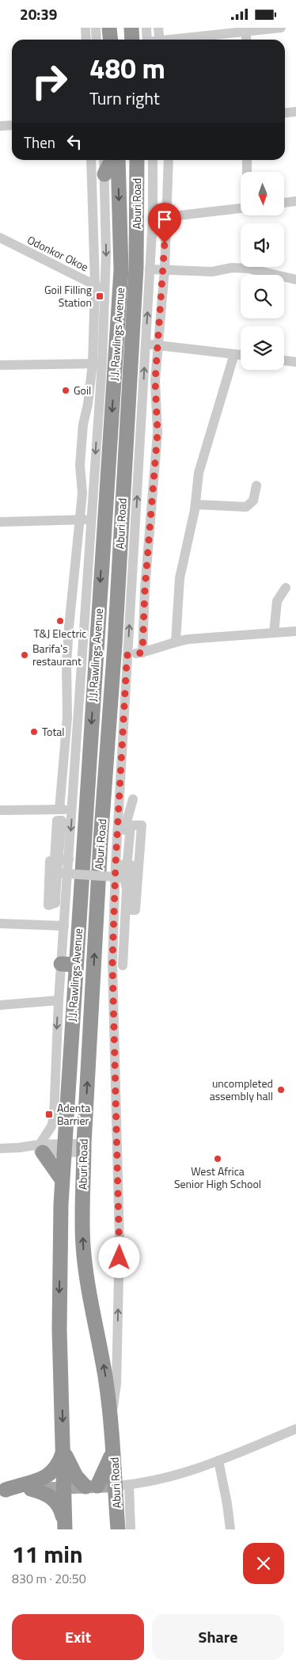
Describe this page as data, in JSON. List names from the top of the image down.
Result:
{
  "streets": {
    "highway": ["Aburi Road", "J.J. Rawlings Avenue"],
    "street": ["Odonkor Okoe"]
  },
  "one_way": ["Aburi Road", "J.J. Rawlings Avenue"],
  "places": {
    "transit": ["Goil Filling Station", "Adenta Barrier"],
    "other": [
      "Goil",
      "T&J Electric",
      "Barifa's restaurant",
      "Total",
      "uncompleted assembly hall",
      "West Africa Senior High School"
    ]
  },
  "north": "bottom",
  "page": {
    "status": "20:39",
    "turn": ["480 m", "Turn right"],
    "then": "Then",
    "heading": ["11 min", "830 m · 20:50"],
    "buttons": ["Exit", "Share"]
  }
}
